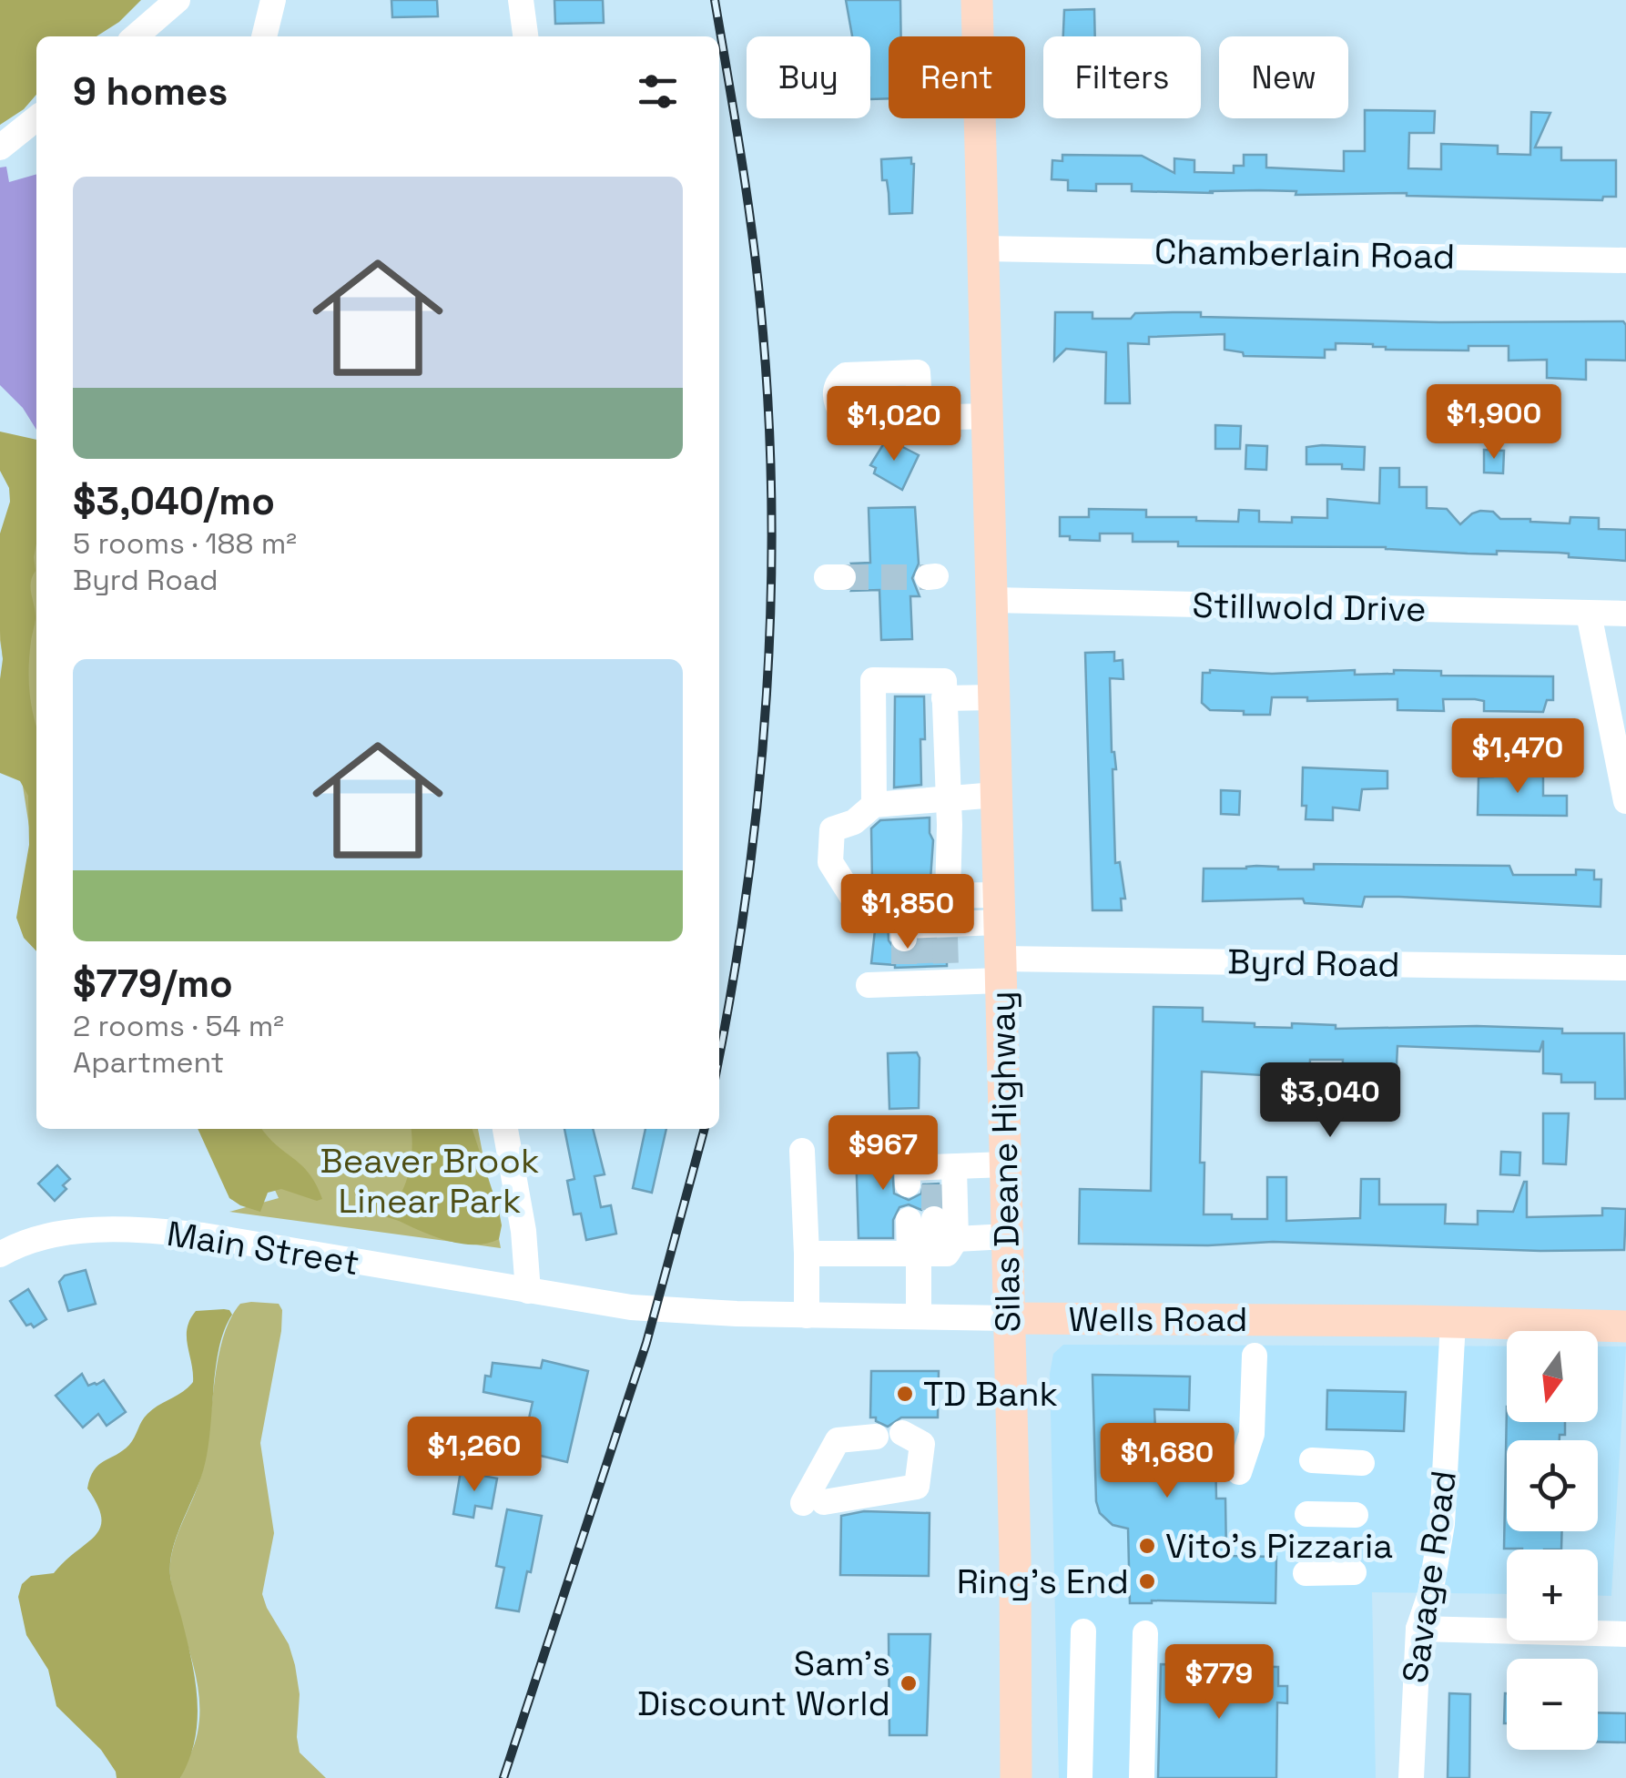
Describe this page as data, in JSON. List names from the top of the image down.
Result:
{
  "streets": {
    "main road": ["Silas Deane Highway", "Wells Road"],
    "street": [
      "Chamberlain Road",
      "Stillwold Drive",
      "Byrd Road",
      "Main Street",
      "Savage Road"
    ]
  },
  "crossings": [
    ["Chamberlain Road", "Silas Deane Highway"],
    ["Stillwold Drive", "Silas Deane Highway"],
    ["Byrd Road", "Silas Deane Highway"],
    ["Silas Deane Highway", "Wells Road"],
    ["Main Street", "Wells Road"],
    ["Wells Road", "Savage Road"]
  ],
  "parks": ["Beaver Brook Linear Park"],
  "places": [
    "TD Bank",
    "Vito's Pizzaria",
    "Ring's End",
    "Sam's Discount World"
  ],
  "north": "bottom",
  "page": {
    "chip": [
      "Buy",
      "Rent",
      "Filters",
      "New"
    ],
    "heading": "9 homes",
    "list": [
      {
        "name": "$3,040/mo",
        "note": "5 rooms · 188 m² · Byrd Road"
      },
      {
        "name": "$779/mo",
        "note": "2 rooms · 54 m² · Apartment"
      }
    ],
    "price": [
      "$1,900",
      "$1,020",
      "$1,470",
      "$1,850",
      "$3,040",
      "$967",
      "$1,260",
      "$1,680",
      "$779"
    ],
    "map_buttons": ["+", "−"]
  }
}
